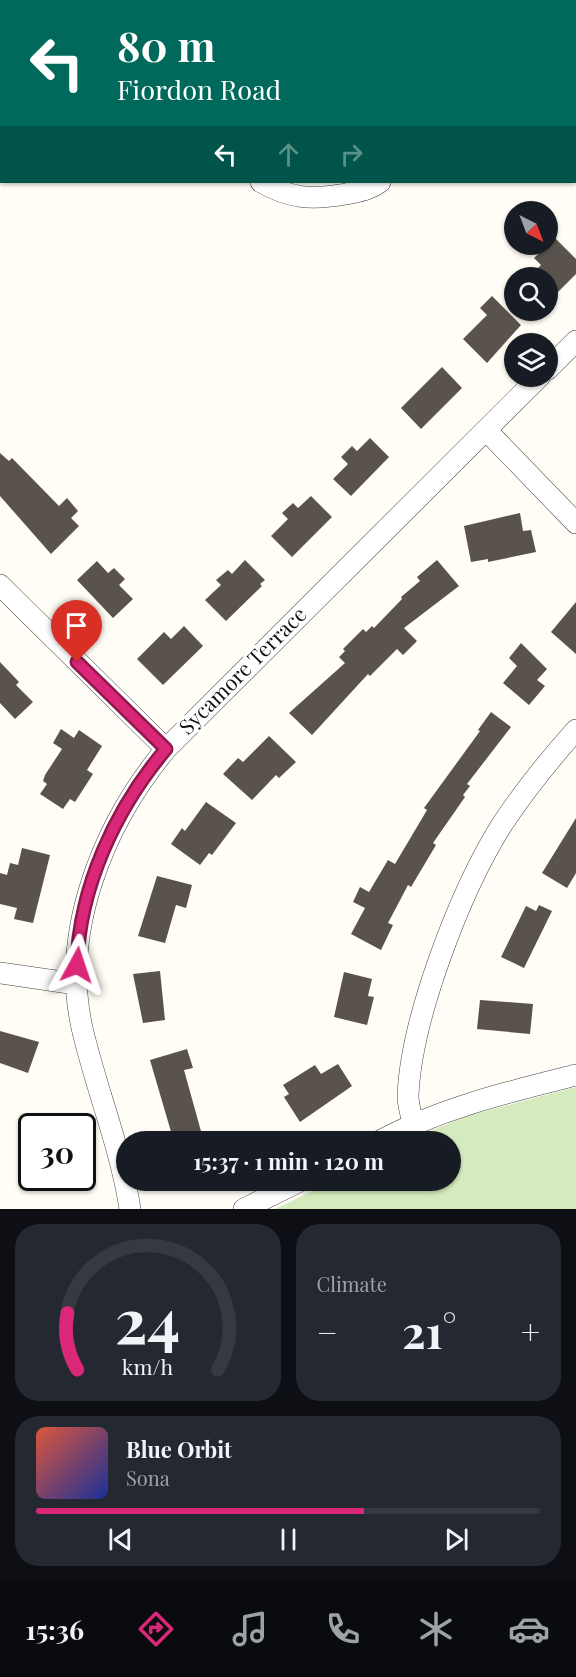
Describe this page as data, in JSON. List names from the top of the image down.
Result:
{
  "streets": {
    "street": ["Sycamore Terrace"]
  },
  "north": "bottom right",
  "page": {
    "turn": ["80 m", "Fiordon Road"],
    "limit": "30",
    "trip": "15:37 · 1 min · 120 m",
    "tile": "Climate",
    "heat": ["−", "21°", "+"],
    "song": ["Blue Orbit", "Sona"],
    "tabs": "15:36",
    "gauge": ["24", "km/h"]
  }
}
